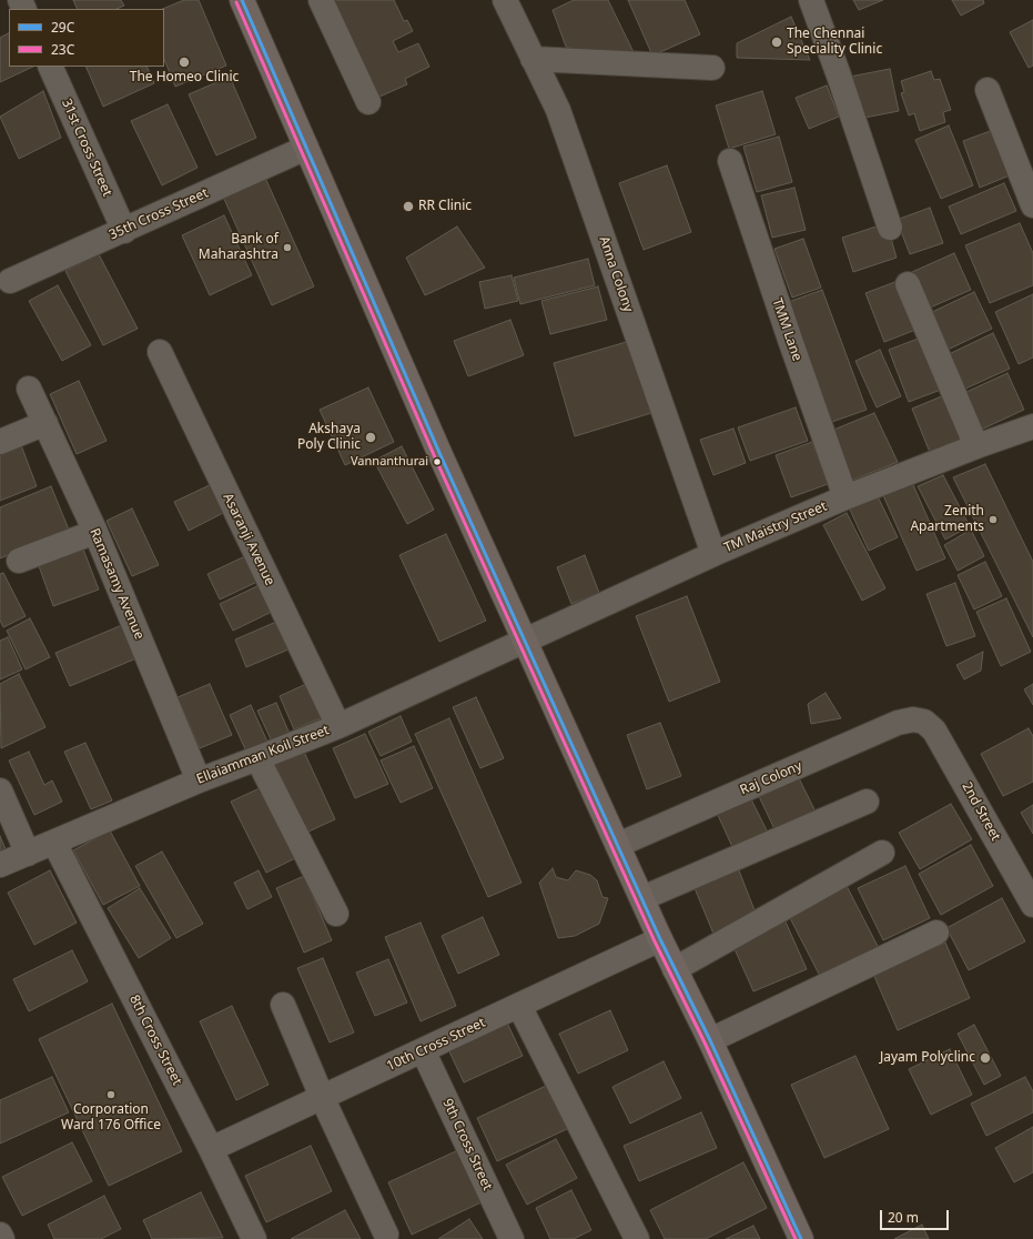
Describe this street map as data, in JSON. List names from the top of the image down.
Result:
{
  "streets": {
    "street": [
      "31st Cross Street",
      "35th Cross Street",
      "Anna Colony",
      "TMM Lane",
      "TM Maistry Street",
      "Asaranji Avenue",
      "Ramasamy Avenue",
      "Ellaiamman Koil Street",
      "Raj Colony",
      "2nd Street",
      "8th Cross Street",
      "10th Cross Street",
      "9th Cross Street"
    ]
  },
  "crossings": [
    ["31st Cross Street", "35th Cross Street"],
    ["Anna Colony", "TM Maistry Street"],
    ["TMM Lane", "TM Maistry Street"],
    ["TM Maistry Street", "Ellaiamman Koil Street"],
    ["Asaranji Avenue", "Ellaiamman Koil Street"],
    ["Ramasamy Avenue", "Ellaiamman Koil Street"],
    ["Ellaiamman Koil Street", "8th Cross Street"],
    ["Raj Colony", "2nd Street"],
    ["8th Cross Street", "10th Cross Street"],
    ["10th Cross Street", "9th Cross Street"]
  ],
  "places": [
    "The Chennai Speciality Clinic",
    "The Homeo Clinic",
    "RR Clinic",
    "Bank of Maharashtra",
    "Akshaya Poly Clinic",
    "Vannanthurai",
    "Zenith Apartments",
    "Jayam Polyclinc",
    "Corporation Ward 176 Office"
  ],
  "lines": ["transit line 29C", "transit line 23C"],
  "legend": ["29C", "23C"],
  "scale_bar": "20 m"
}
